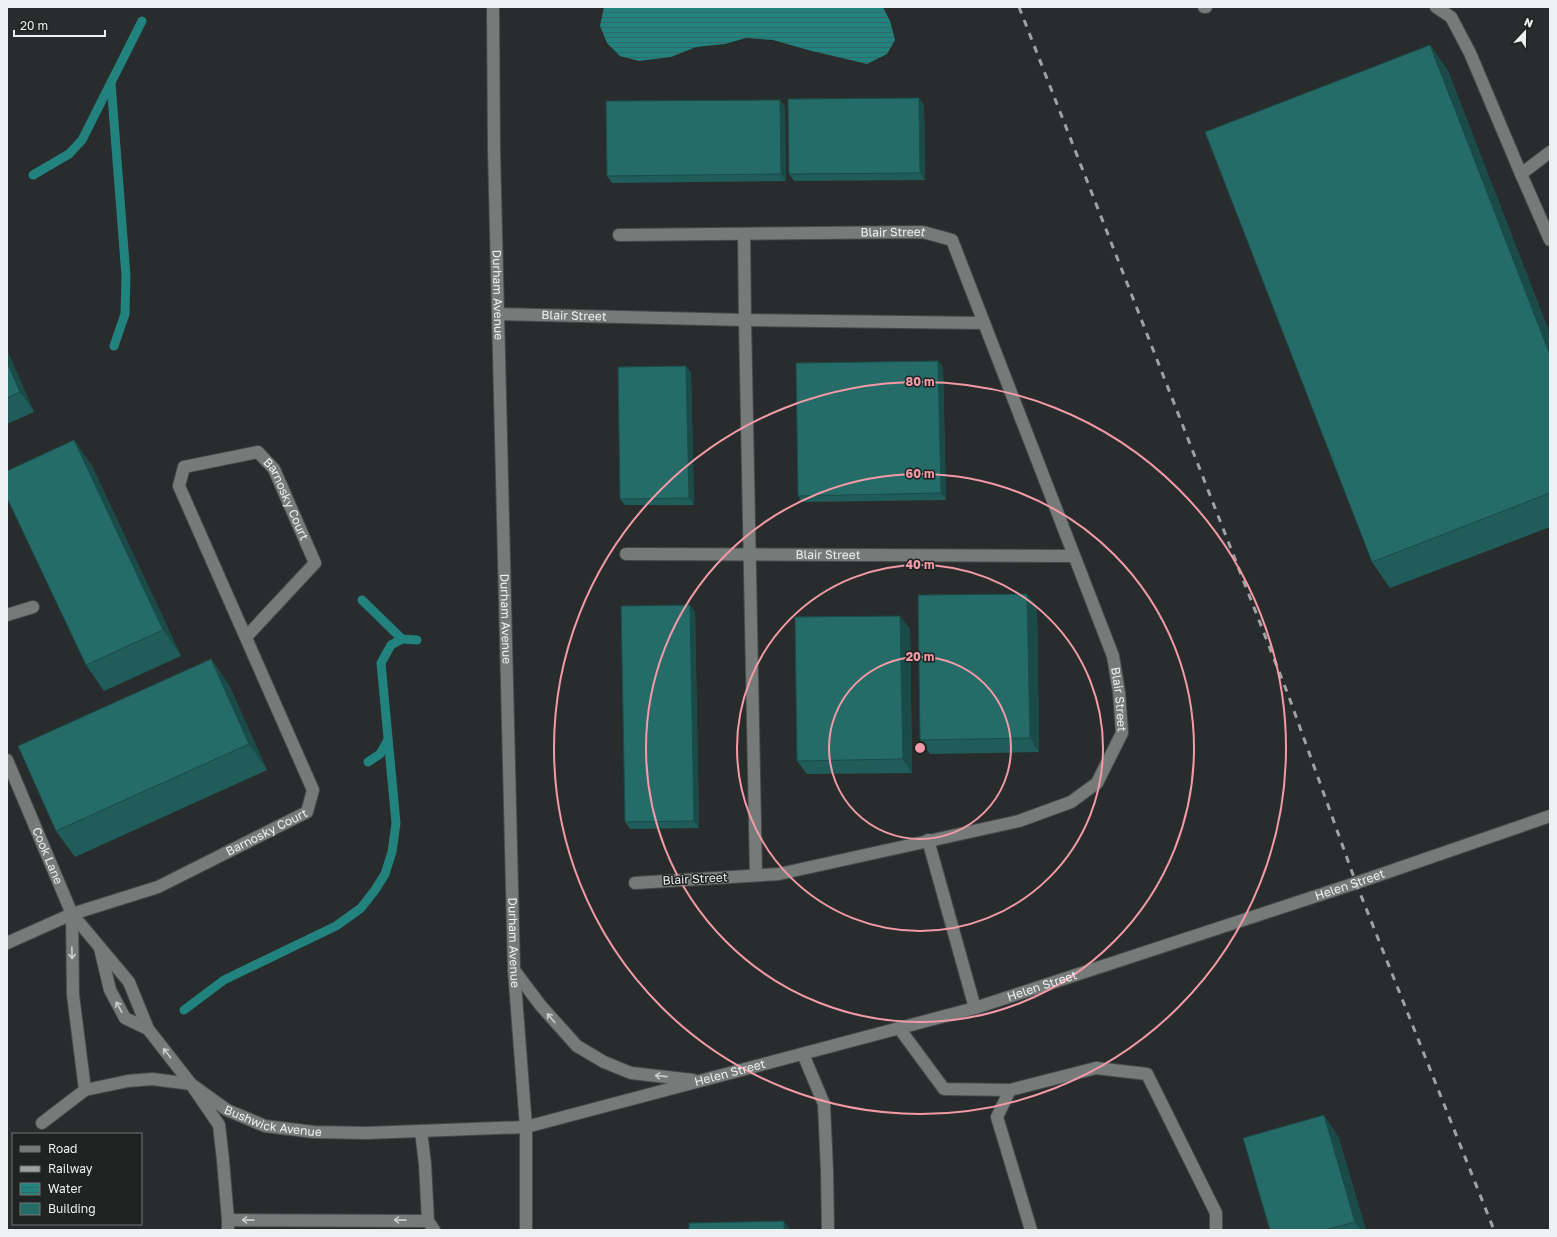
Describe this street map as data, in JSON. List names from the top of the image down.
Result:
{
  "streets": {
    "street": [
      "Blair Street",
      "Durham Avenue",
      "Barnosky Court",
      "Cook Lane",
      "Helen Street",
      "Bushwick Avenue"
    ]
  },
  "crossings": [
    ["Blair Street", "Durham Avenue"],
    ["Durham Avenue", "Helen Street"],
    ["Durham Avenue", "Bushwick Avenue"],
    ["Barnosky Court", "Cook Lane"],
    ["Cook Lane", "Bushwick Avenue"],
    ["Helen Street", "Bushwick Avenue"]
  ],
  "legend": [
    "Road",
    "Railway",
    "Water",
    "Building"
  ],
  "scale_bar": "20 m",
  "north": "top",
  "rings": [
    "80 m",
    "60 m",
    "40 m",
    "20 m"
  ]
}
